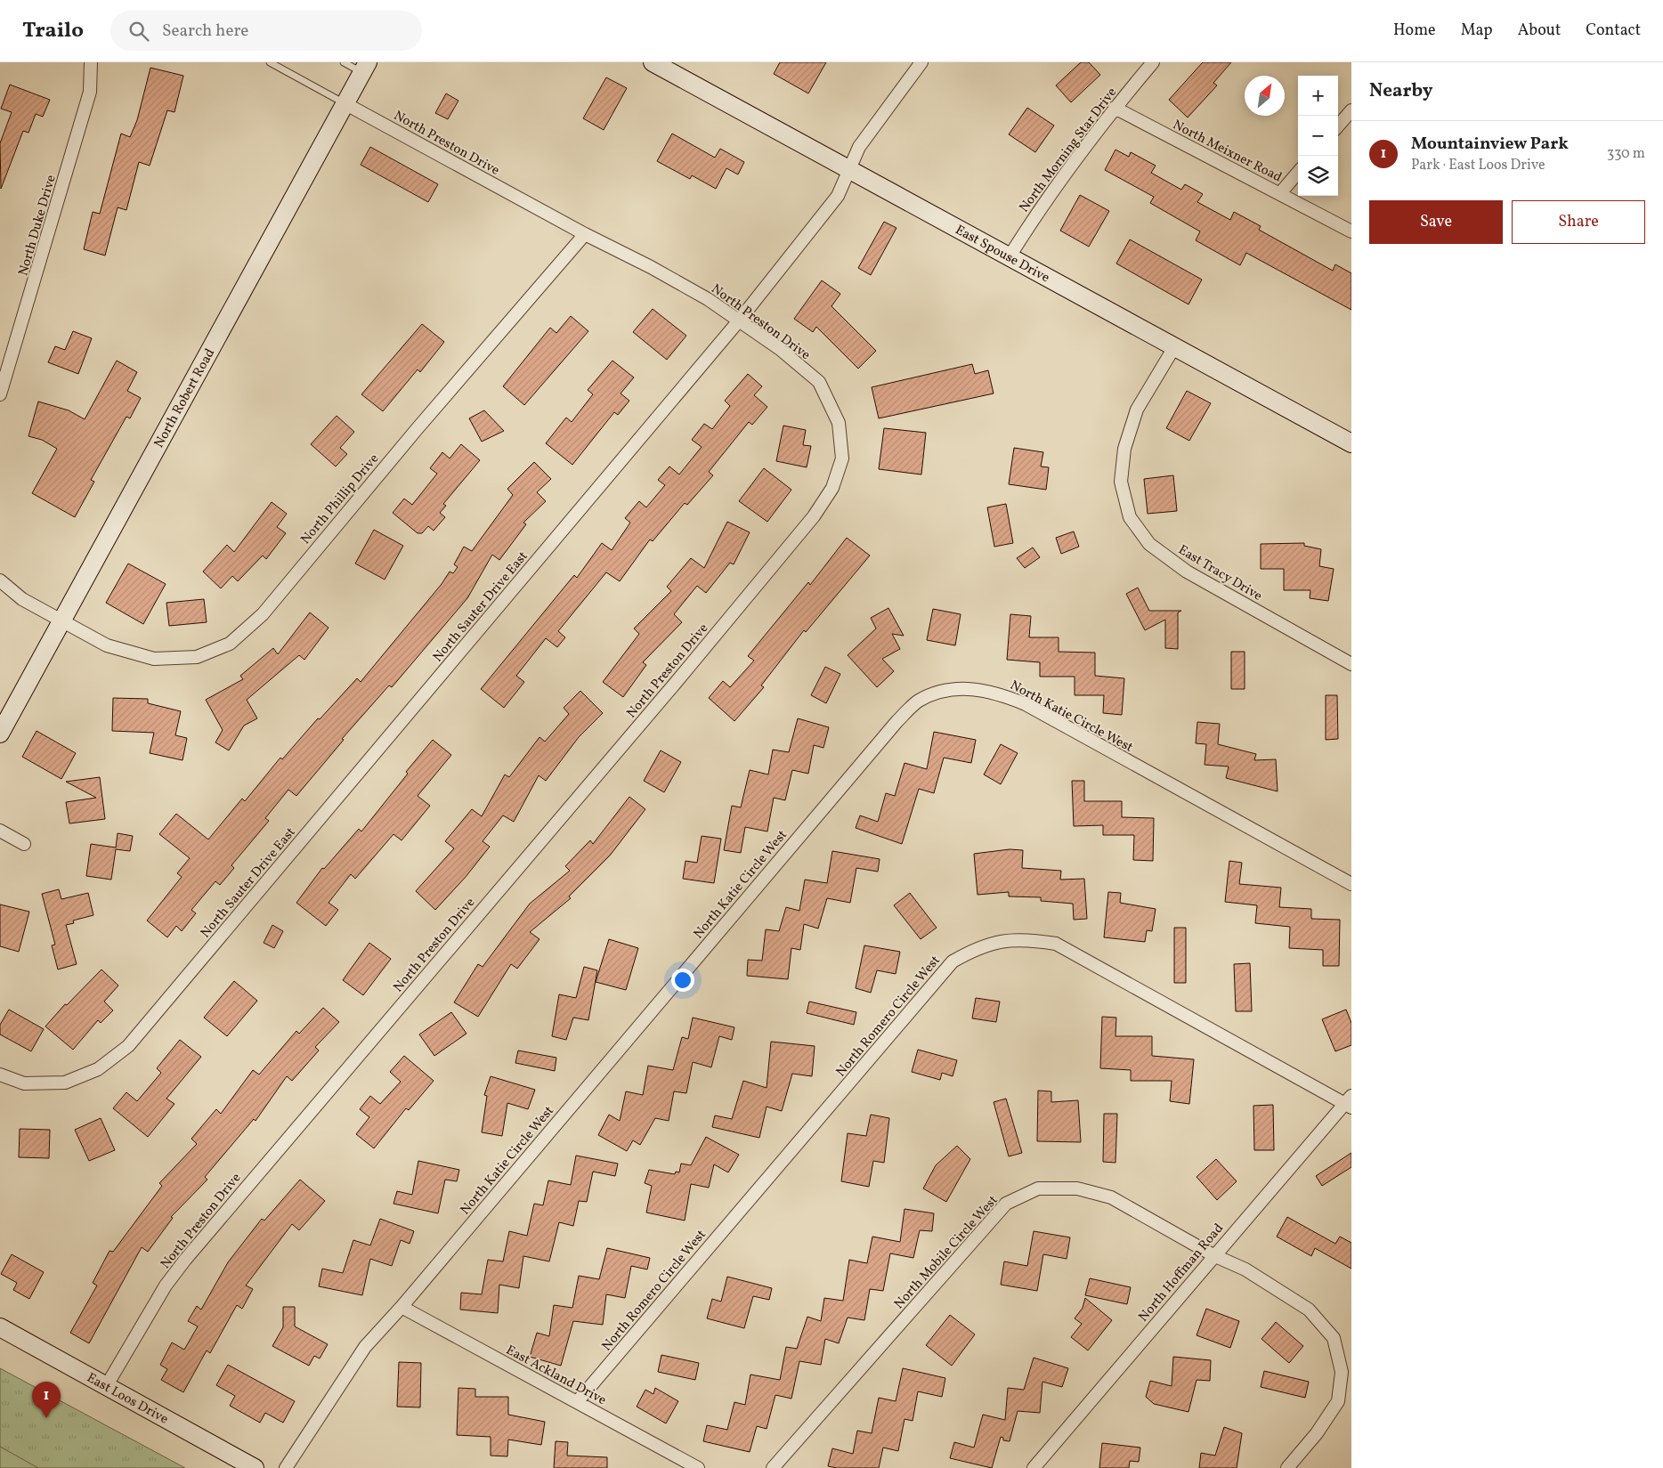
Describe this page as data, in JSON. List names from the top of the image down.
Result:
{
  "streets": {
    "street": [
      "North Preston Drive",
      "North Morning Star Drive",
      "North Meixner Road",
      "North Duke Drive",
      "East Spouse Drive",
      "North Robert Road",
      "North Phillip Drive",
      "East Tracy Drive",
      "North Sauter Drive East",
      "North Katie Circle West",
      "North Romero Circle West",
      "North Mobile Circle West",
      "North Hoffman Road",
      "East Ackland Drive",
      "East Loos Drive"
    ]
  },
  "crossings": [
    ["North Preston Drive", "North Robert Road"],
    ["North Preston Drive", "North Phillip Drive"],
    ["North Preston Drive", "North Sauter Drive East"],
    ["North Preston Drive", "East Loos Drive"],
    ["North Morning Star Drive", "North Meixner Road"],
    ["North Morning Star Drive", "East Spouse Drive"],
    ["East Spouse Drive", "East Tracy Drive"],
    ["East Spouse Drive", "North Sauter Drive East"],
    ["North Robert Road", "North Phillip Drive"],
    ["North Katie Circle West", "East Ackland Drive"],
    ["North Romero Circle West", "North Hoffman Road"],
    ["North Romero Circle West", "East Ackland Drive"],
    ["North Mobile Circle West", "North Hoffman Road"]
  ],
  "north": "top right",
  "page": {
    "header": "Trailo",
    "search": "Search here",
    "nav": [
      "Home",
      "Map",
      "About",
      "Contact"
    ],
    "heading": "Nearby",
    "map_buttons": ["+", "−"],
    "list": [
      {
        "mark": "1",
        "name": "Mountainview Park",
        "note": "Park · East Loos Drive",
        "value": "330 m"
      }
    ],
    "buttons": ["Save", "Share"],
    "pins": "1"
  }
}
